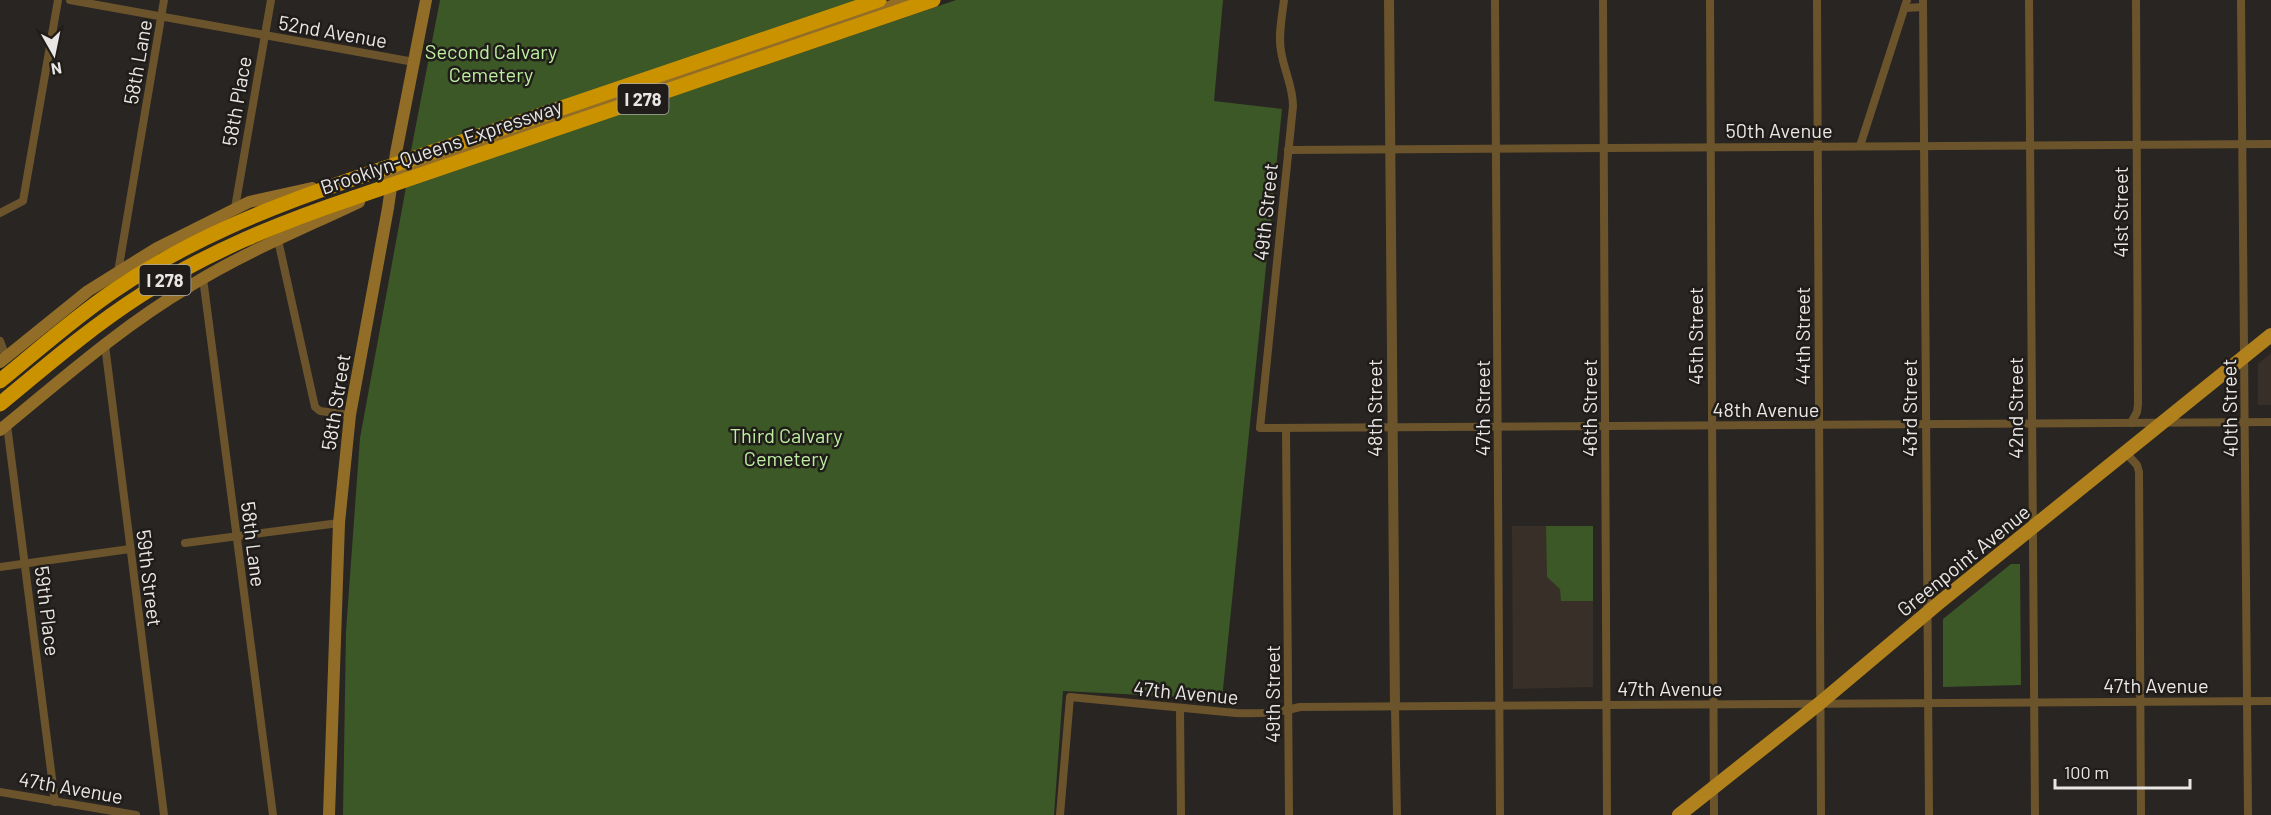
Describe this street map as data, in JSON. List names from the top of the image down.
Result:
{
  "streets": {
    "highway": ["I 278", "Brooklyn-Queens Expressway"],
    "main road": ["58th Street", "Greenpoint Avenue"],
    "street": [
      "52nd Avenue",
      "58th Lane",
      "58th Place",
      "50th Avenue",
      "49th Street",
      "41st Street",
      "45th Street",
      "44th Street",
      "48th Street",
      "47th Street",
      "46th Street",
      "43rd Street",
      "42nd Street",
      "40th Street",
      "48th Avenue",
      "59th Street",
      "59th Place",
      "47th Avenue"
    ]
  },
  "crossings": [
    ["52nd Avenue", "58th Lane"],
    ["52nd Avenue", "58th Place"],
    ["52nd Avenue", "58th Street"],
    ["50th Avenue", "49th Street"],
    ["50th Avenue", "41st Street"],
    ["50th Avenue", "45th Street"],
    ["50th Avenue", "44th Street"],
    ["50th Avenue", "48th Street"],
    ["50th Avenue", "47th Street"],
    ["50th Avenue", "46th Street"],
    ["50th Avenue", "43rd Street"],
    ["50th Avenue", "42nd Street"],
    ["50th Avenue", "40th Street"],
    ["49th Street", "48th Avenue"],
    ["49th Street", "47th Avenue"],
    ["41st Street", "48th Avenue"],
    ["45th Street", "48th Avenue"],
    ["45th Street", "Greenpoint Avenue"],
    ["45th Street", "47th Avenue"],
    ["44th Street", "48th Avenue"],
    ["44th Street", "Greenpoint Avenue"],
    ["44th Street", "47th Avenue"],
    ["48th Street", "48th Avenue"],
    ["48th Street", "47th Avenue"],
    ["47th Street", "48th Avenue"],
    ["47th Street", "47th Avenue"],
    ["46th Street", "48th Avenue"],
    ["46th Street", "47th Avenue"],
    ["43rd Street", "48th Avenue"],
    ["43rd Street", "Greenpoint Avenue"],
    ["43rd Street", "47th Avenue"],
    ["42nd Street", "48th Avenue"],
    ["42nd Street", "Greenpoint Avenue"],
    ["42nd Street", "47th Avenue"],
    ["40th Street", "48th Avenue"],
    ["40th Street", "Greenpoint Avenue"],
    ["40th Street", "47th Avenue"],
    ["48th Avenue", "Greenpoint Avenue"],
    ["Greenpoint Avenue", "47th Avenue"],
    ["59th Place", "47th Avenue"]
  ],
  "parks": ["Second Calvary Cemetery", "Third Calvary Cemetery"],
  "scale_bar": "100 m",
  "north": "bottom"
}
